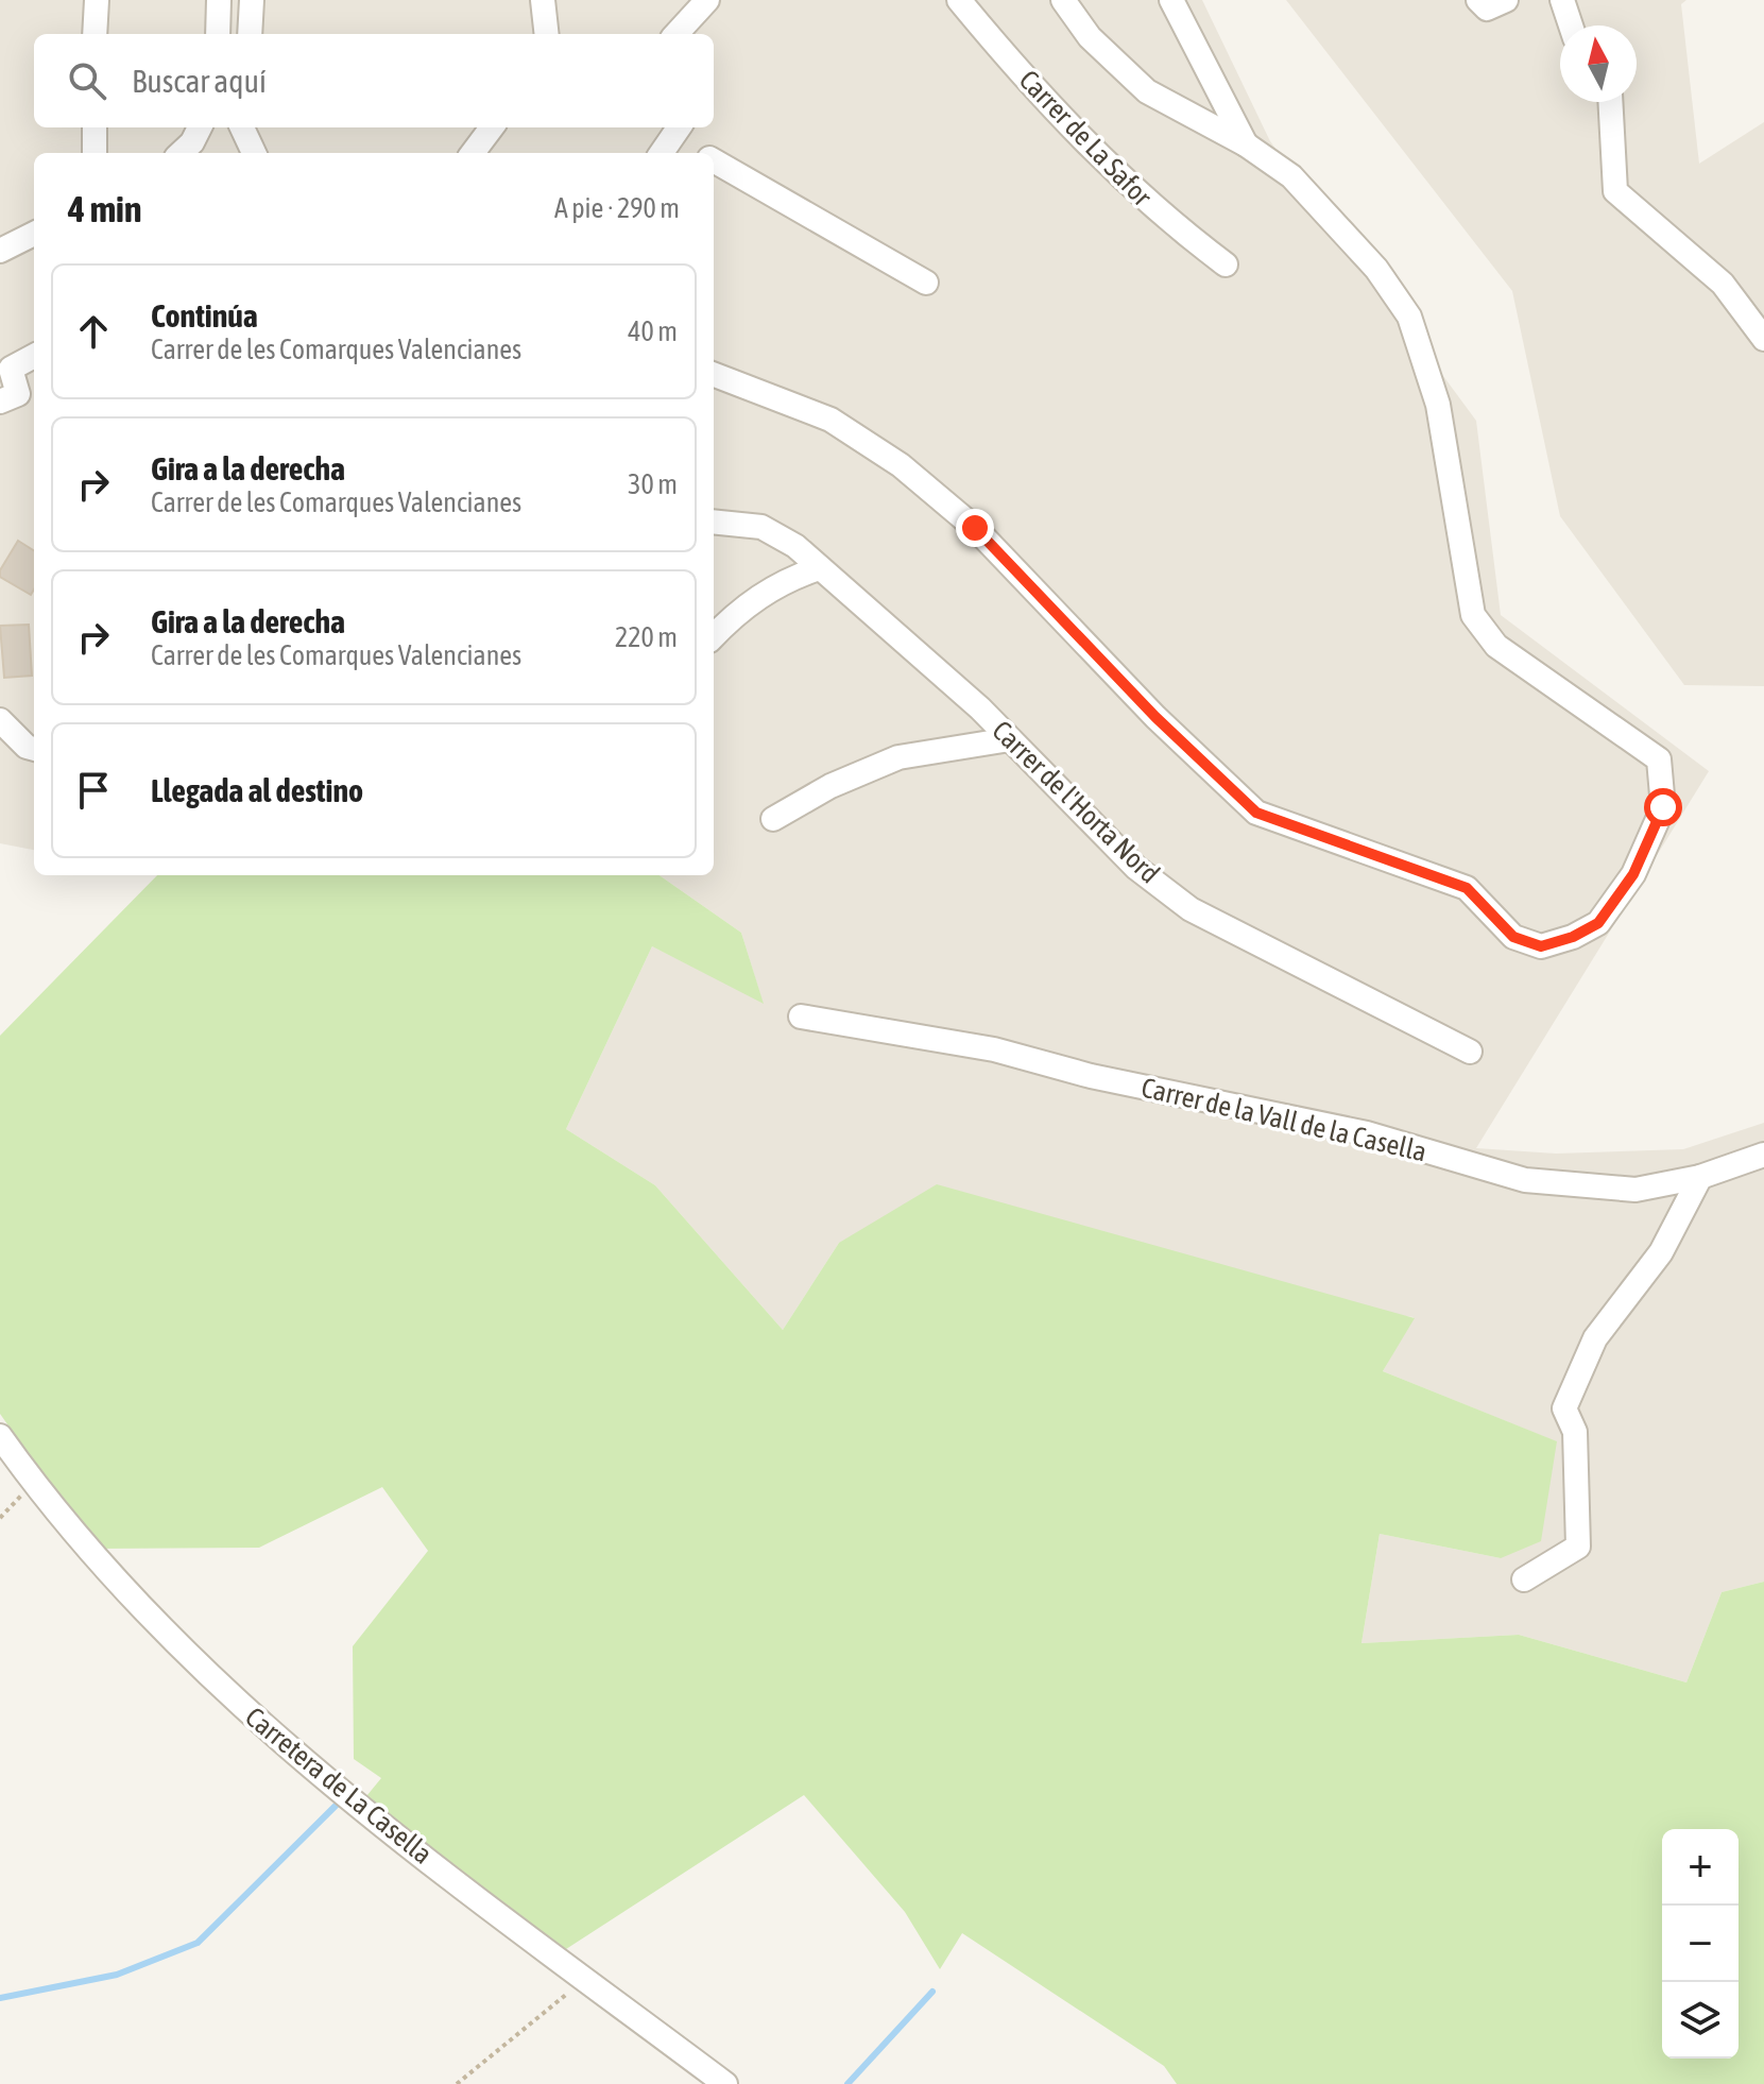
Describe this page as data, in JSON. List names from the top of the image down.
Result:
{
  "streets": {
    "street": [
      "Carrer de La Safor",
      "Carrer de l'Horta Nord",
      "Carrer de la Vall de la Casella",
      "Carretera de La Casella"
    ]
  },
  "north": "top",
  "page": {
    "search": "Buscar aquí",
    "heading": ["4 min", "A pie · 290 m"],
    "list": [
      ["Continúa", "Carrer de les Comarques Valencianes", "40 m"],
      ["Gira a la derecha", "Carrer de les Comarques Valencianes", "30 m"],
      ["Gira a la derecha", "Carrer de les Comarques Valencianes", "220 m"],
      "Llegada al destino"
    ],
    "map_buttons": ["+", "−"]
  }
}
